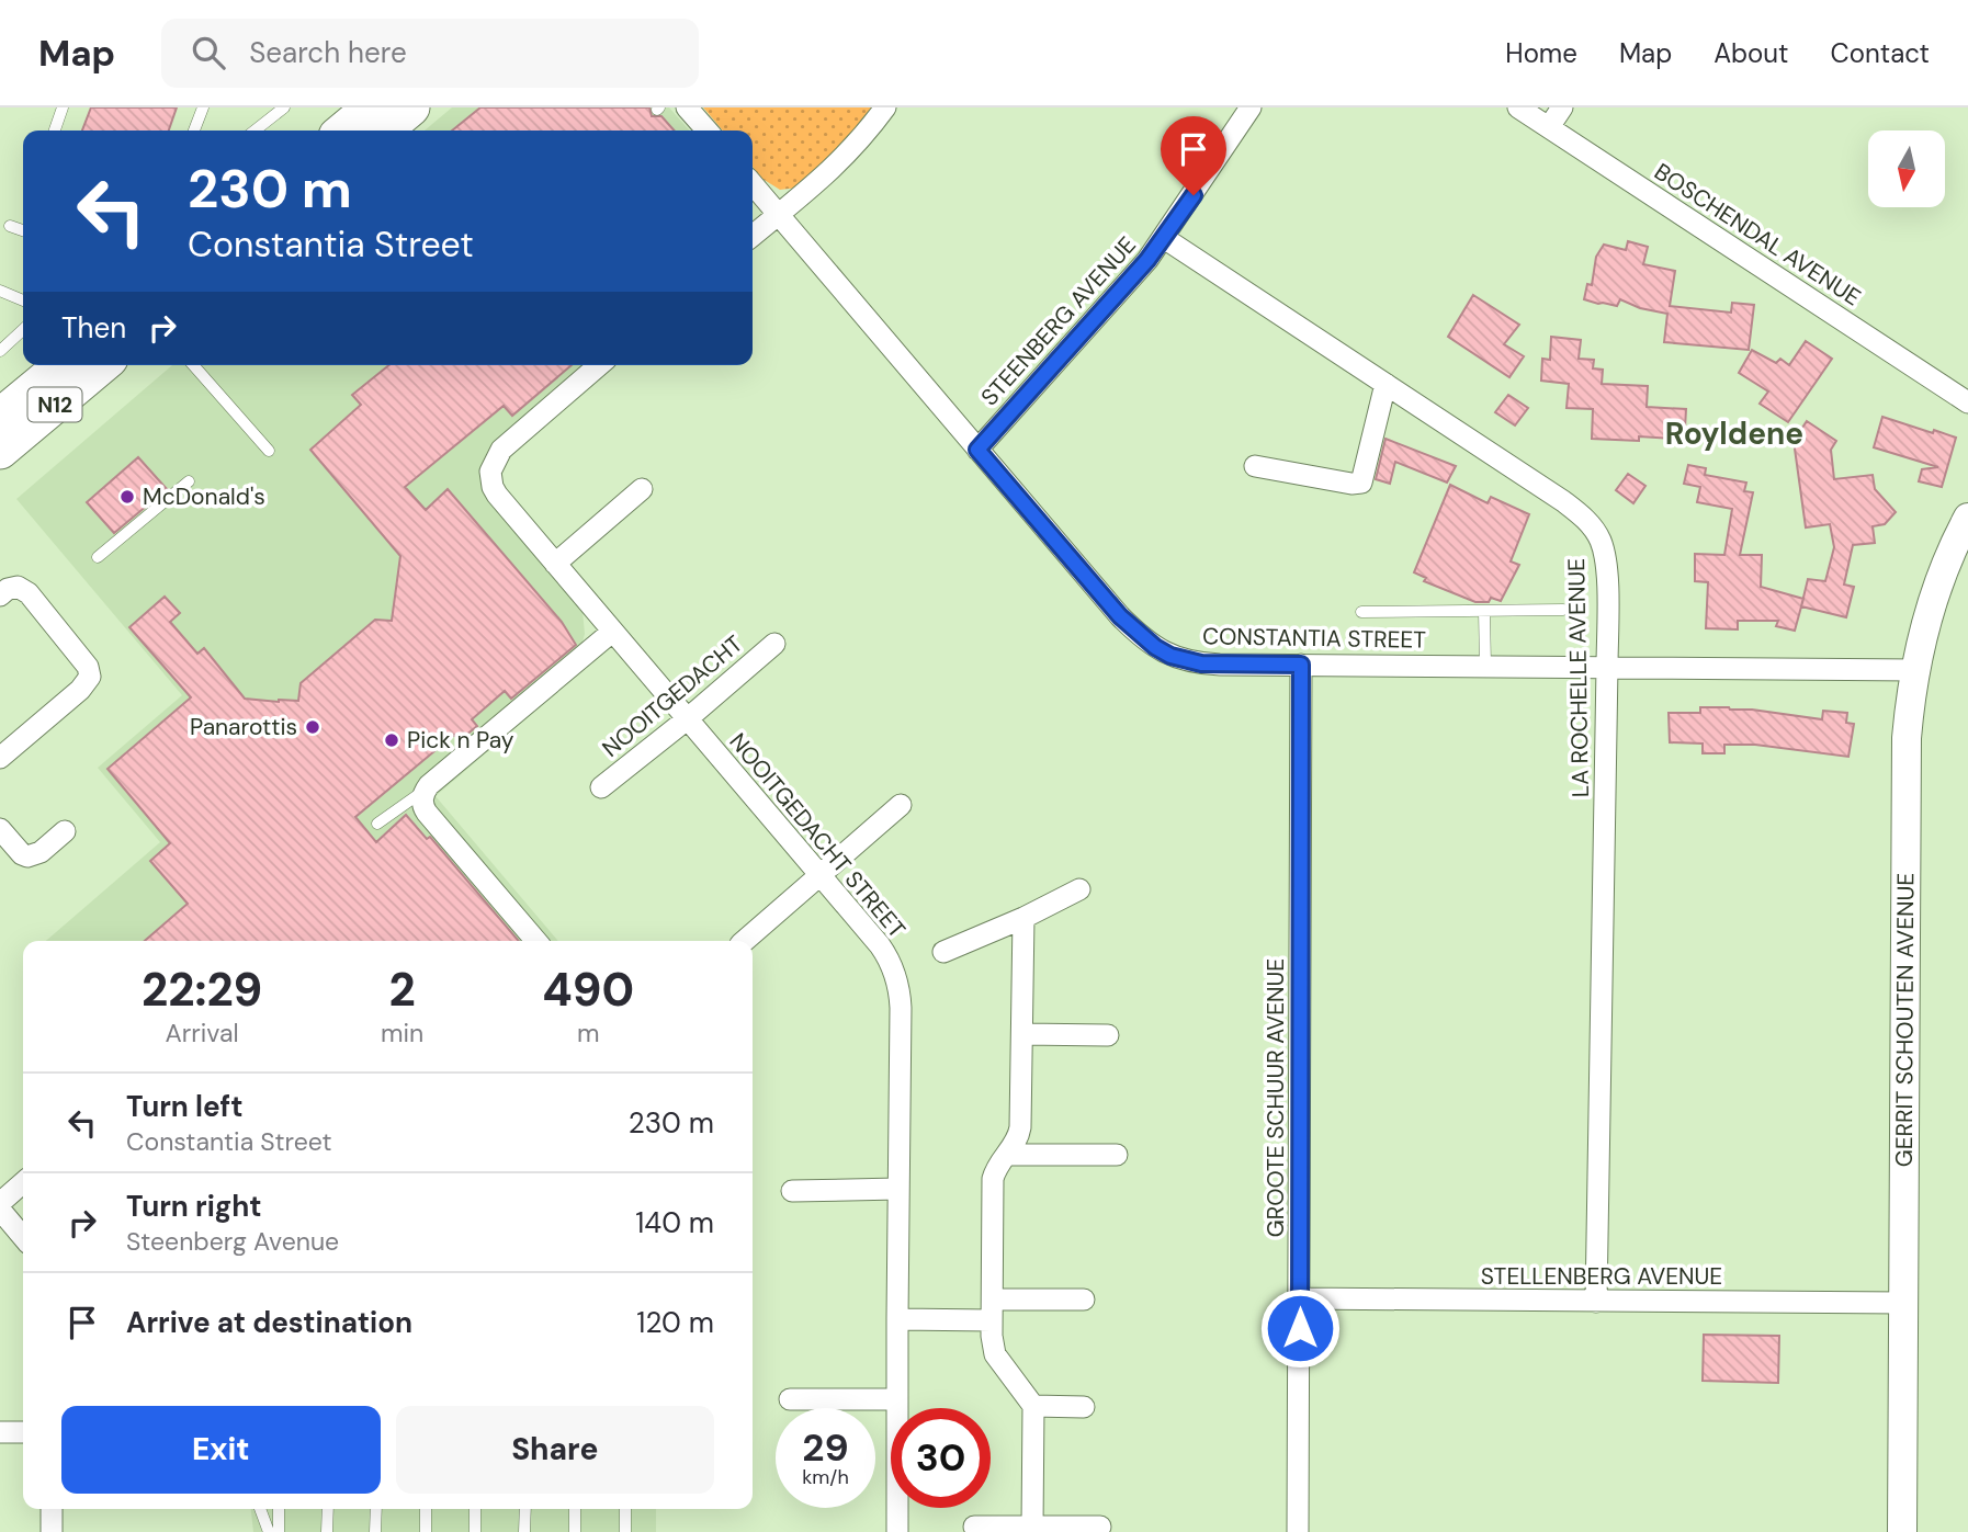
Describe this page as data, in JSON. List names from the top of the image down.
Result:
{
  "streets": {
    "highway": ["N12"],
    "street": [
      "BOSCHENDAL AVENUE",
      "STEENBERG AVENUE",
      "CONSTANTIA STREET",
      "LA ROCHELLE AVENUE",
      "NOOITGEDACHT",
      "NOOITGEDACHT STREET",
      "GERRIT SCHOUTEN AVENUE",
      "GROOTE SCHUUR AVENUE",
      "STELLENBERG AVENUE"
    ]
  },
  "crossings": [
    ["STEENBERG AVENUE", "CONSTANTIA STREET"],
    ["STEENBERG AVENUE", "LA ROCHELLE AVENUE"],
    ["CONSTANTIA STREET", "LA ROCHELLE AVENUE"],
    ["CONSTANTIA STREET", "GERRIT SCHOUTEN AVENUE"],
    ["CONSTANTIA STREET", "GROOTE SCHUUR AVENUE"],
    ["LA ROCHELLE AVENUE", "STELLENBERG AVENUE"],
    ["NOOITGEDACHT", "NOOITGEDACHT STREET"],
    ["GERRIT SCHOUTEN AVENUE", "STELLENBERG AVENUE"],
    ["GROOTE SCHUUR AVENUE", "STELLENBERG AVENUE"]
  ],
  "districts": ["Royldene"],
  "places": ["McDonald's", "Panarottis", "Pick n Pay"],
  "north": "bottom",
  "page": {
    "header": "Map",
    "search": "Search here",
    "nav": [
      "Home",
      "Map",
      "About",
      "Contact"
    ],
    "turn": ["230 m", "Constantia Street"],
    "then": "Then",
    "eta": [
      "22:29",
      "Arrival",
      "2",
      "min",
      "490",
      "m"
    ],
    "list": [
      {
        "name": "Turn left",
        "note": "Constantia Street",
        "value": "230 m"
      },
      {
        "name": "Turn right",
        "note": "Steenberg Avenue",
        "value": "140 m"
      },
      {
        "name": "Arrive at destination",
        "value": "120 m"
      }
    ],
    "buttons": ["Exit", "Share"],
    "speed": "29 km/h",
    "limit": "30"
  }
}
